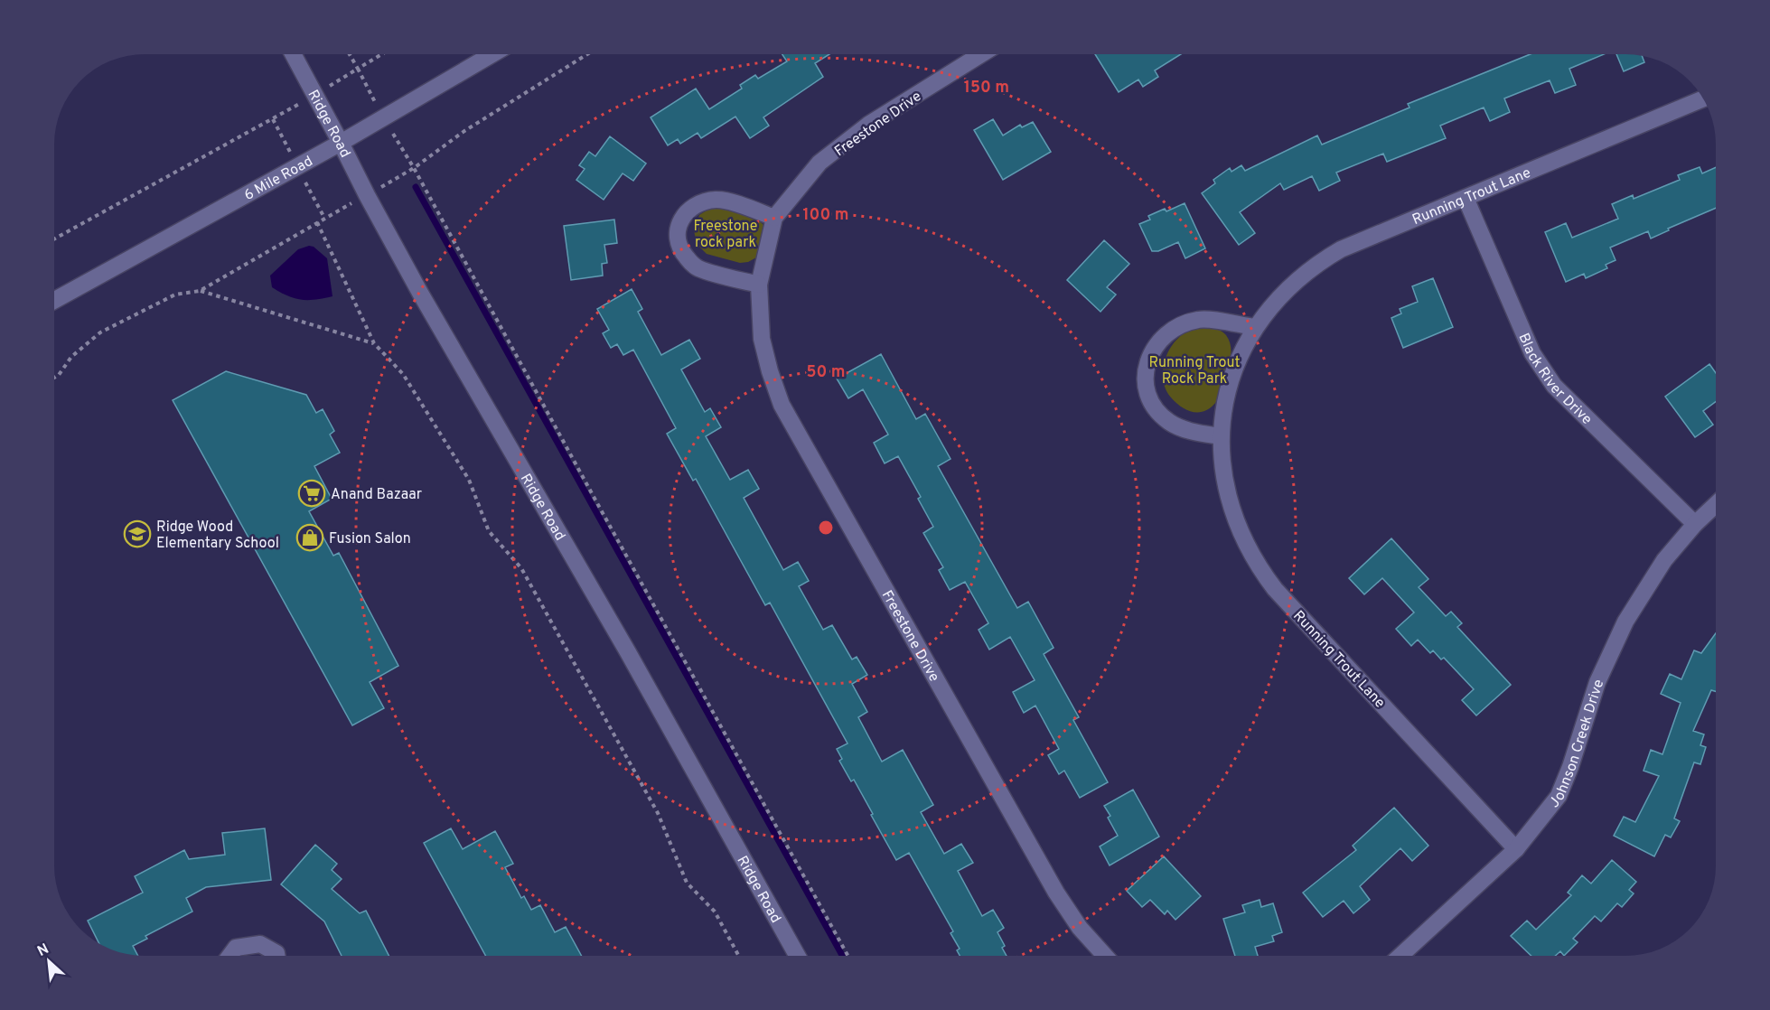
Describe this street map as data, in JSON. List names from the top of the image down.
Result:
{
  "streets": {
    "street": [
      "Ridge Road",
      "Freestone Drive",
      "6 Mile Road",
      "Running Trout Lane",
      "Black River Drive",
      "Johnson Creek Drive"
    ]
  },
  "crossings": [
    ["Ridge Road", "6 Mile Road"],
    ["Running Trout Lane", "Black River Drive"],
    ["Running Trout Lane", "Johnson Creek Drive"],
    ["Black River Drive", "Johnson Creek Drive"]
  ],
  "parks": ["Freestone rock park", "Running Trout Rock Park"],
  "places": {
    "supermarket": ["Anand Bazaar"],
    "school or university": ["Ridge Wood Elementary School"],
    "shop": ["Fusion Salon"]
  },
  "north": "top left",
  "rings": ["150 m", "100 m", "50 m"]
}
